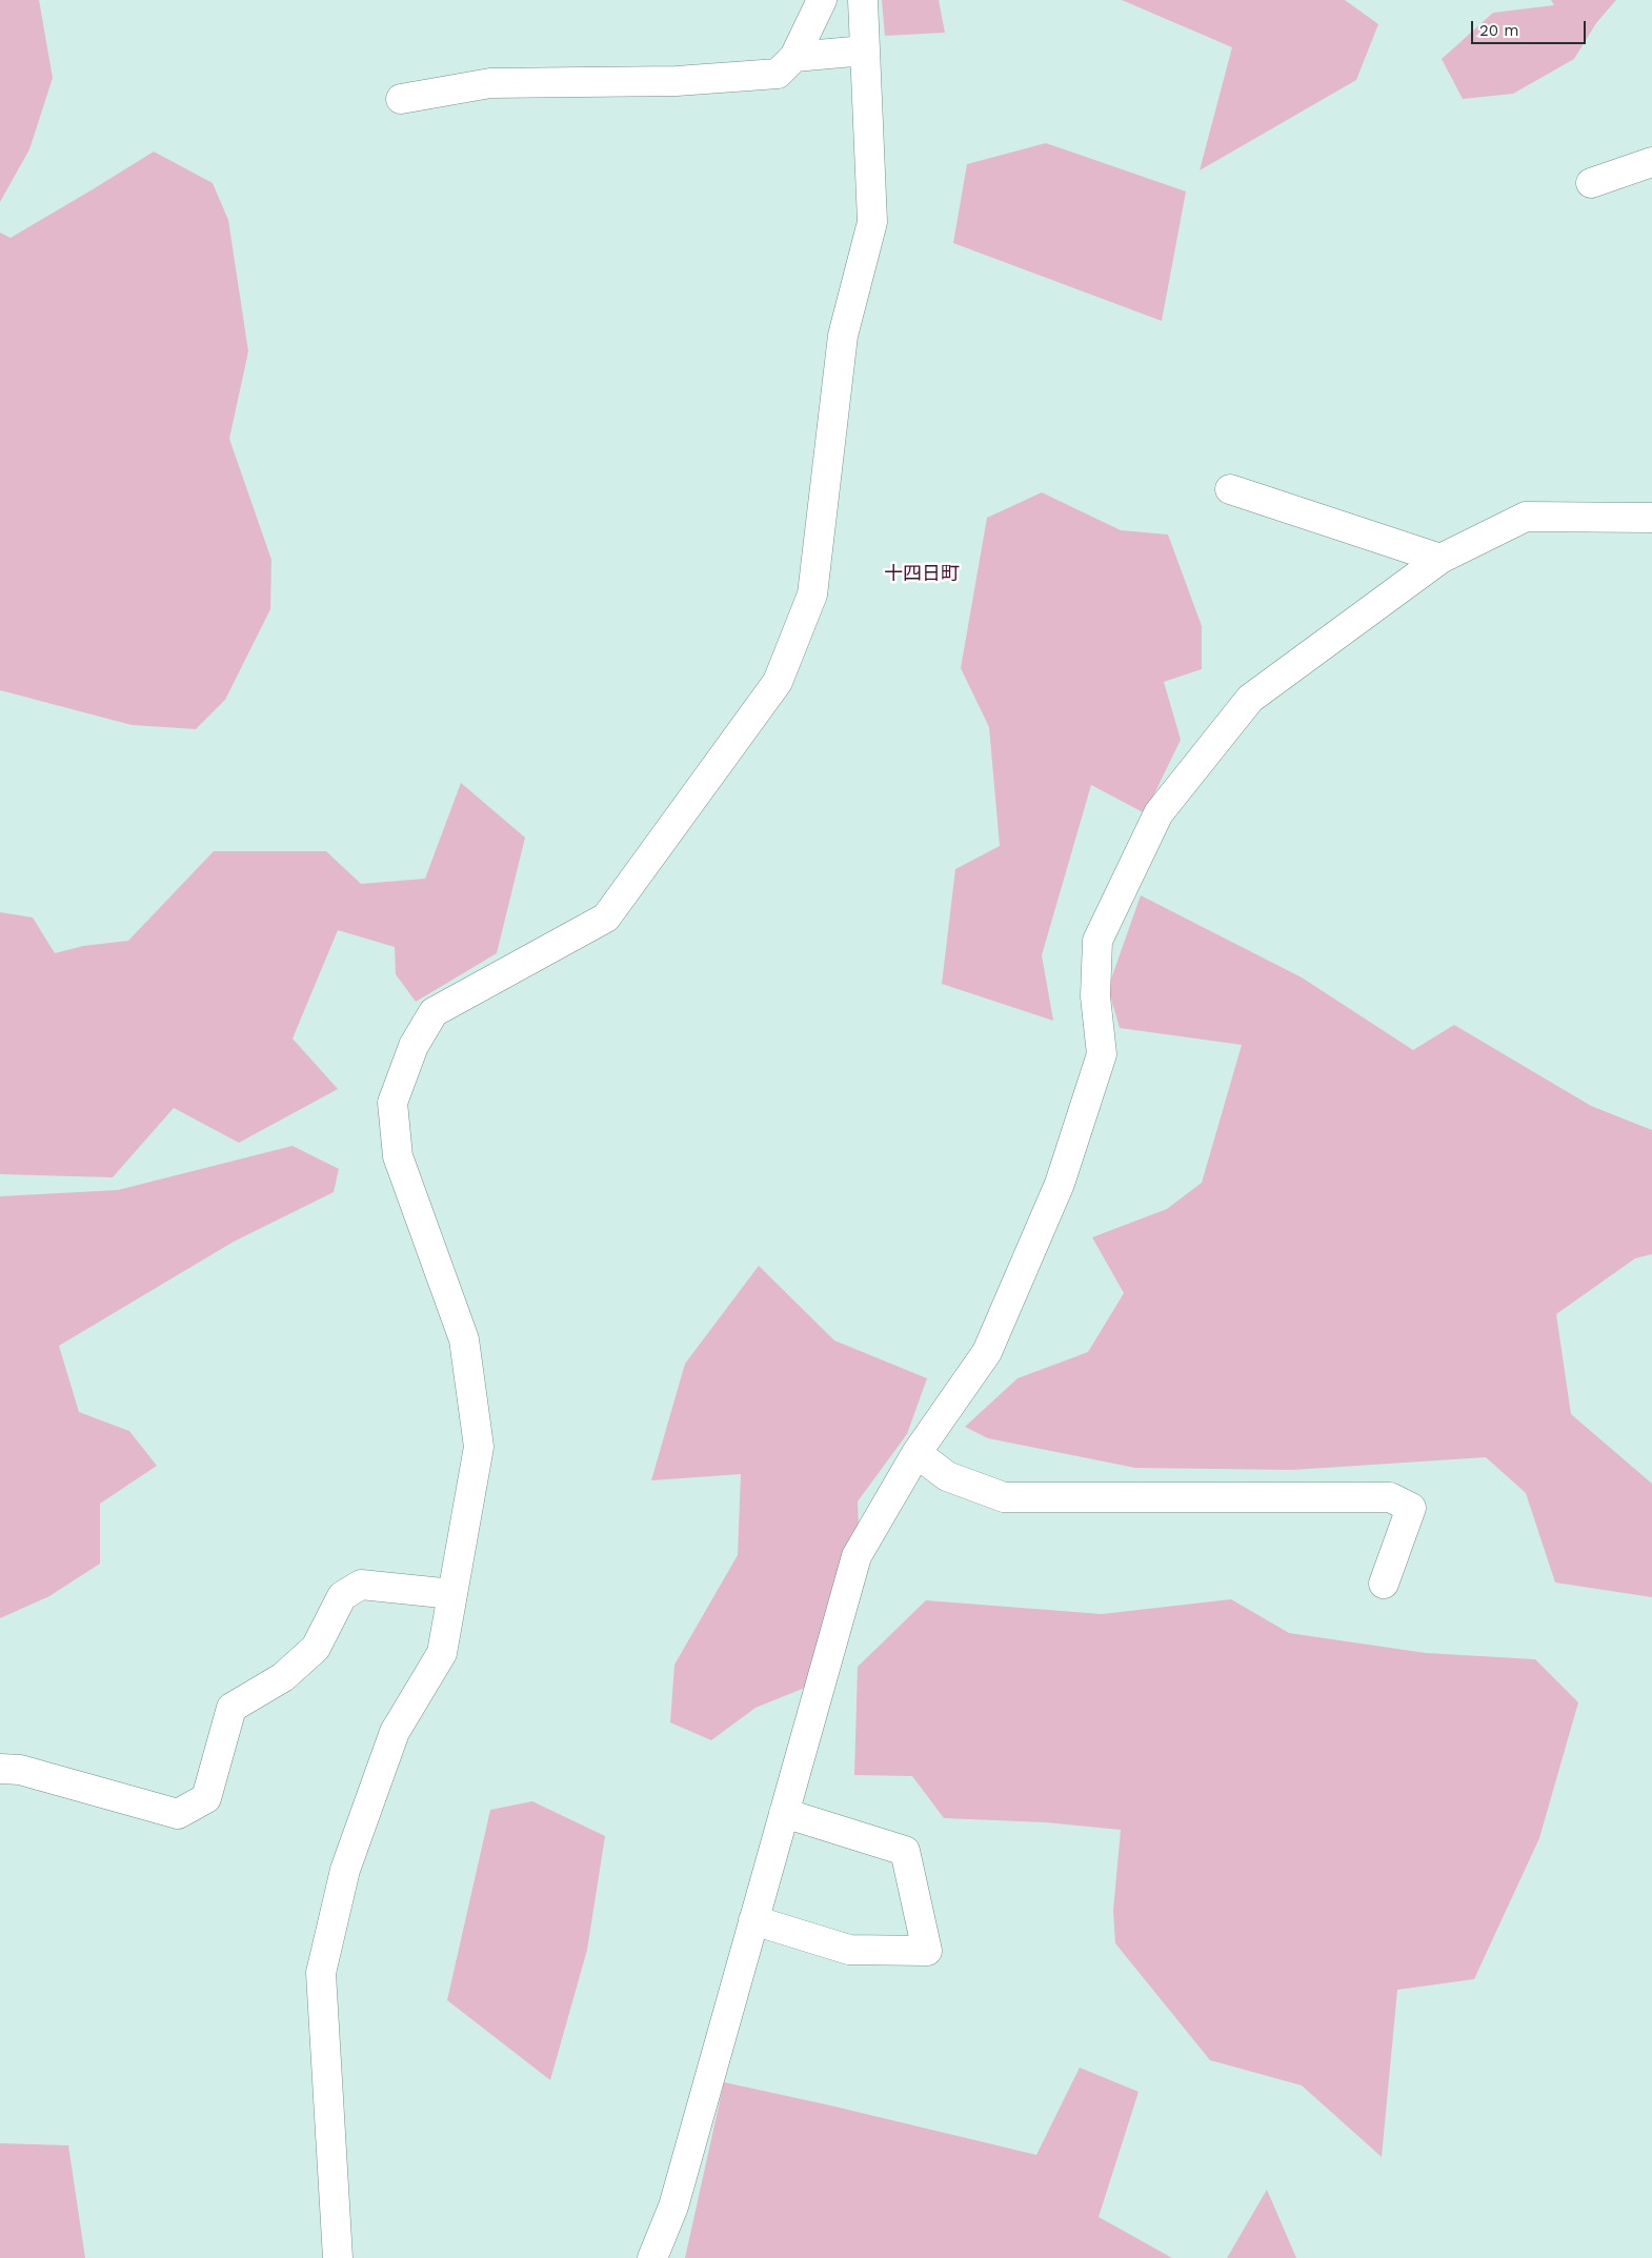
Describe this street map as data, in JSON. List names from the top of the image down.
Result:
{
  "districts": ["十四日町"],
  "scale_bar": "20 m"
}
